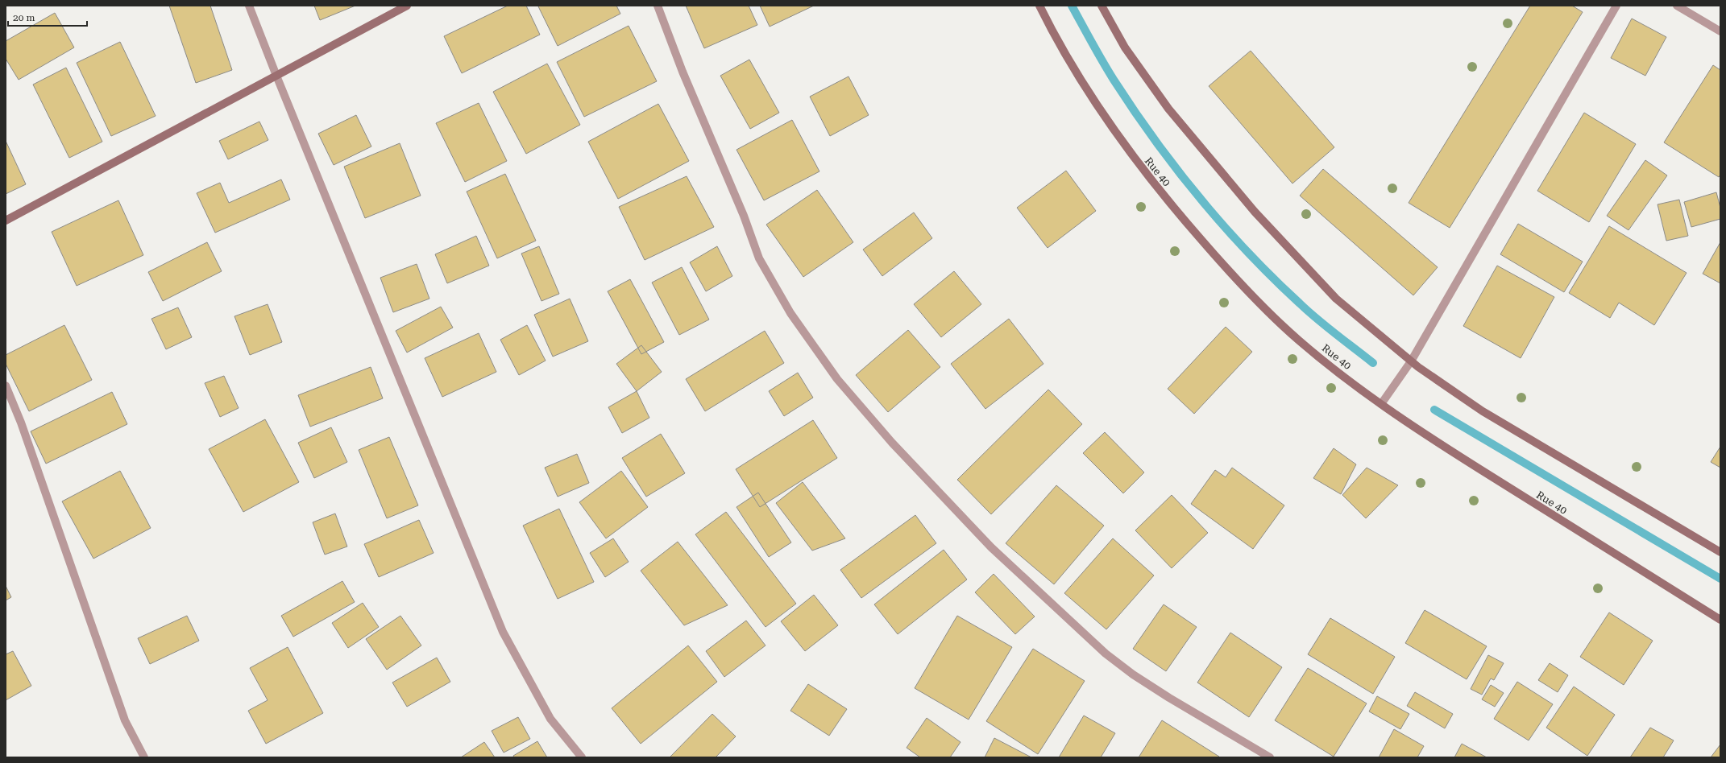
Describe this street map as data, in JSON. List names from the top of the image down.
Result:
{
  "streets": {
    "main road": ["Rue 40"]
  },
  "scale_bar": "20 m"
}
